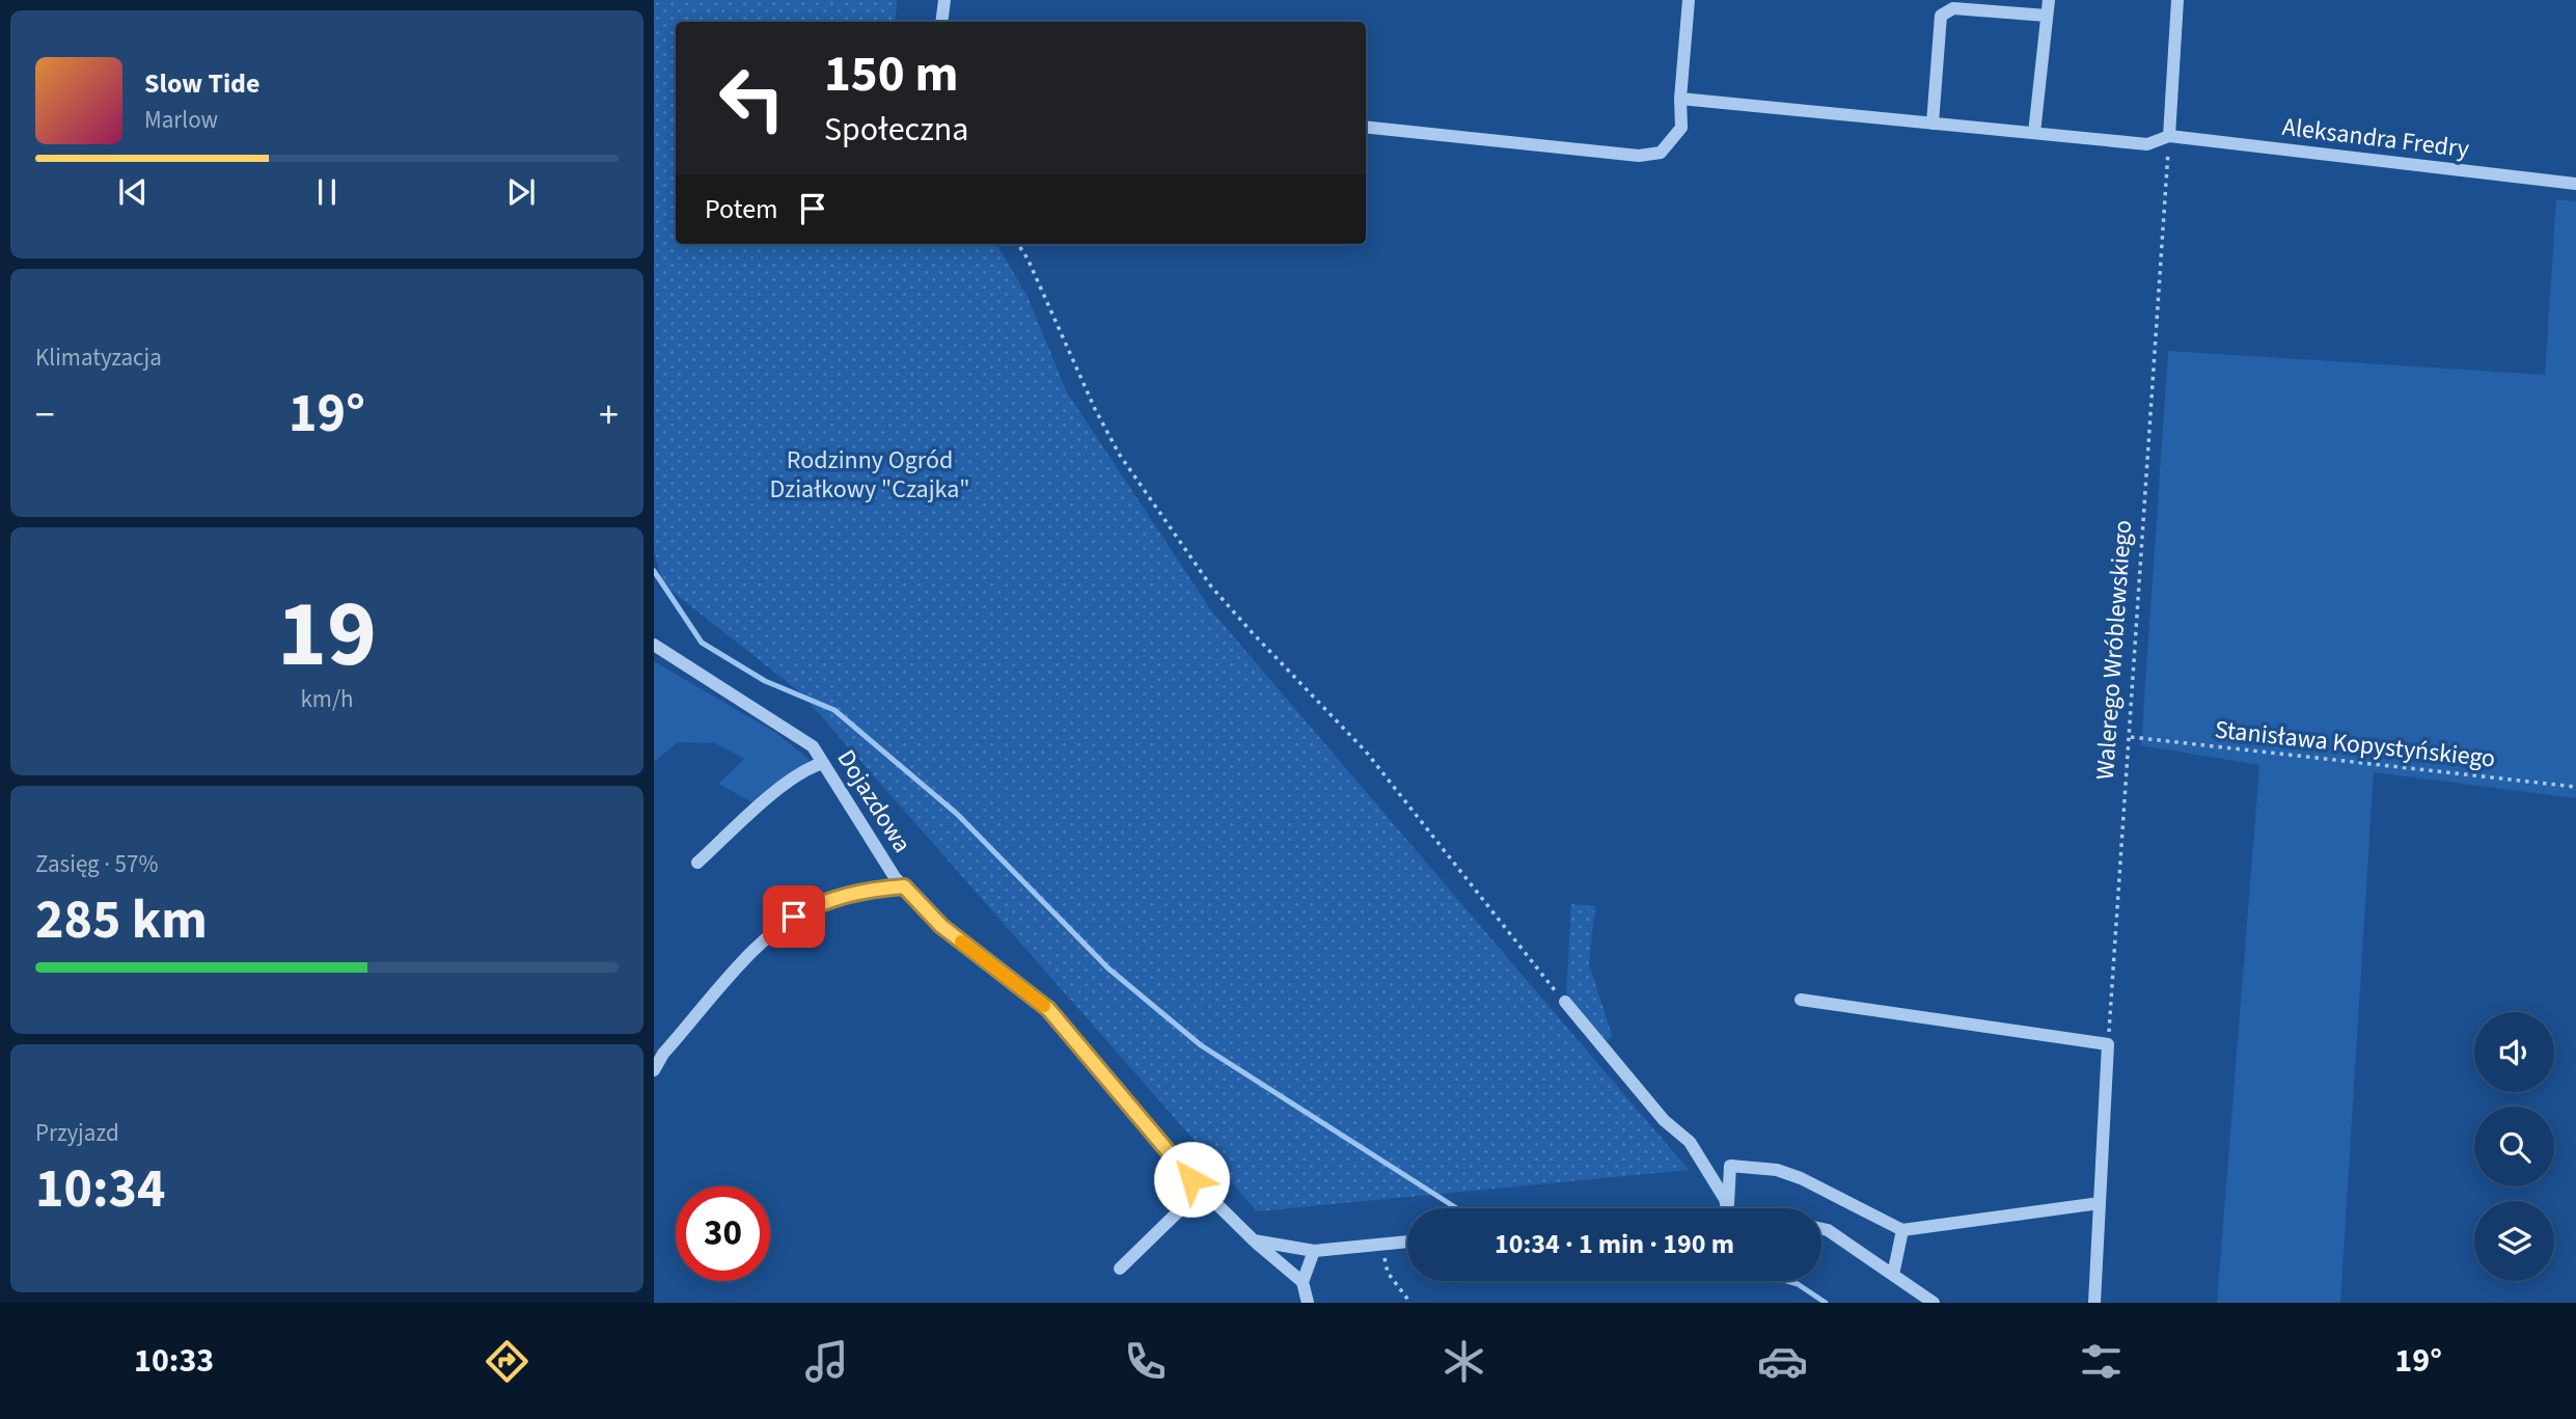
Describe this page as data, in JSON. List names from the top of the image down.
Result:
{
  "streets": {
    "street": ["Aleksandra Fredry", "Dojazdowa"],
    "path": ["Walerego Wróblewskiego", "Stanisława Kopystyńskiego"]
  },
  "crossings": [
    ["Aleksandra Fredry", "Walerego Wróblewskiego"],
    ["Walerego Wróblewskiego", "Stanisława Kopystyńskiego"]
  ],
  "parks": ["Rodzinny Ogród Działkowy \"Czajka\""],
  "page": {
    "turn": ["150 m", "Społeczna"],
    "song": ["Slow Tide", "Marlow"],
    "then": "Potem",
    "tile": [
      "Klimatyzacja",
      ["19", "km/h"],
      ["Zasięg · 57%", "285 km"],
      ["Przyjazd", "10:34"]
    ],
    "heat": ["−", "19°", "+"],
    "limit": "30",
    "trip": "10:34 · 1 min · 190 m",
    "tabs": ["10:33", "19°"]
  }
}
